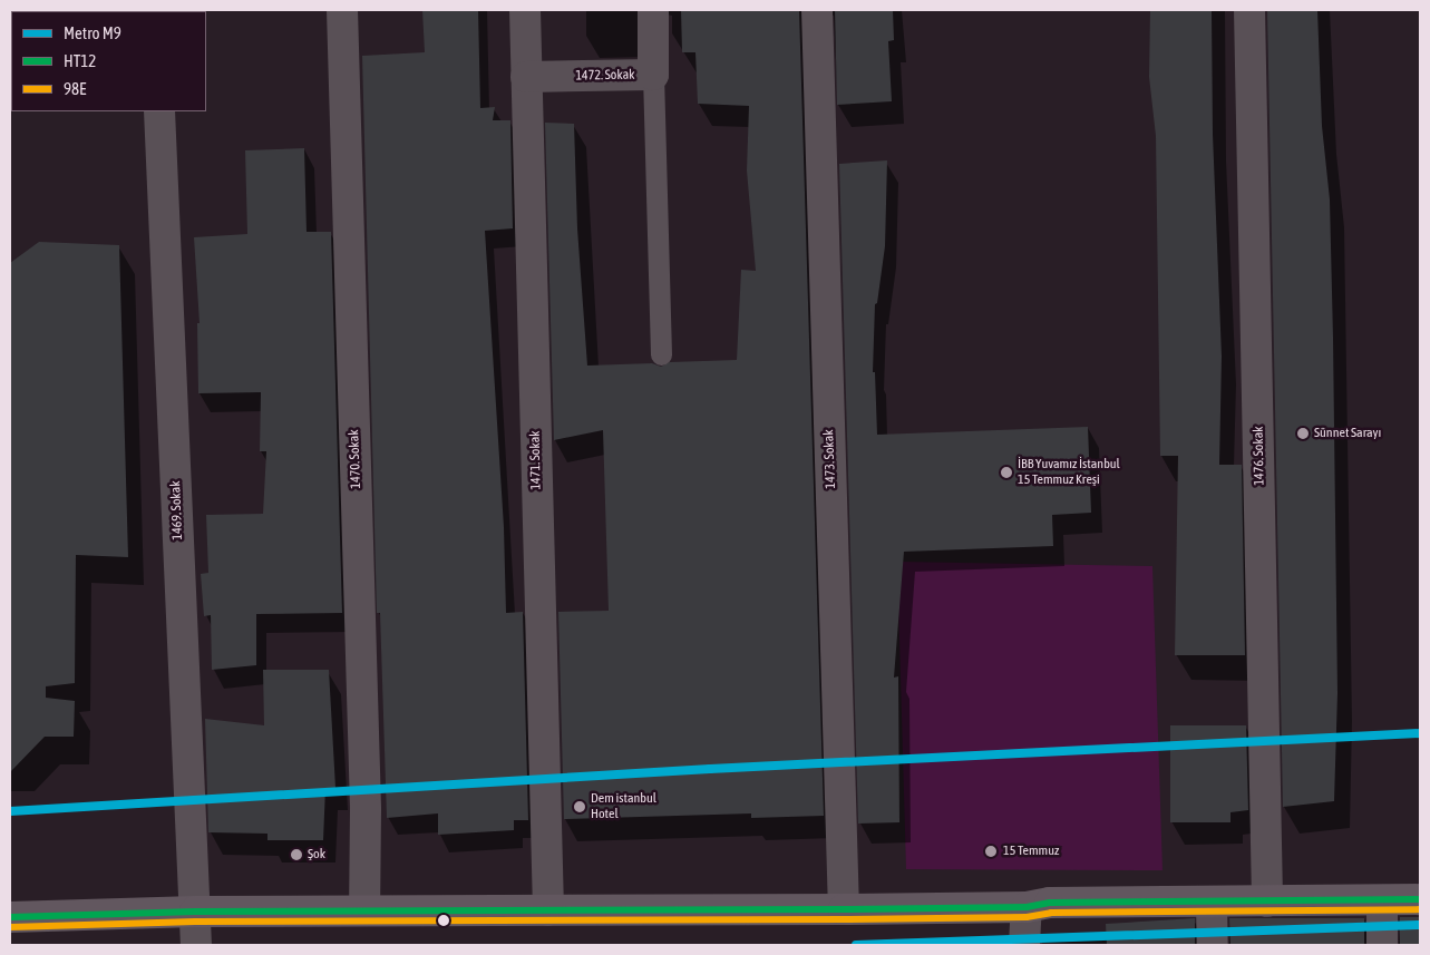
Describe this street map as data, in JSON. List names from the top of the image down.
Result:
{
  "streets": {
    "street": [
      "1472. Sokak",
      "1476. Sokak",
      "1470. Sokak",
      "1473. Sokak",
      "1471. Sokak",
      "1469. Sokak"
    ]
  },
  "crossings": [
    ["1472. Sokak", "1471. Sokak"]
  ],
  "places": [
    "Sünnet Sarayı",
    "İBB Yuvamız İstanbul 15 Temmuz Kreşi",
    "Dem istanbul Hotel",
    "15 Temmuz",
    "Şok"
  ],
  "lines": ["metro line M9", "transit line HT12", "transit line 98E"],
  "legend": ["Metro M9", "HT12", "98E"]
}
